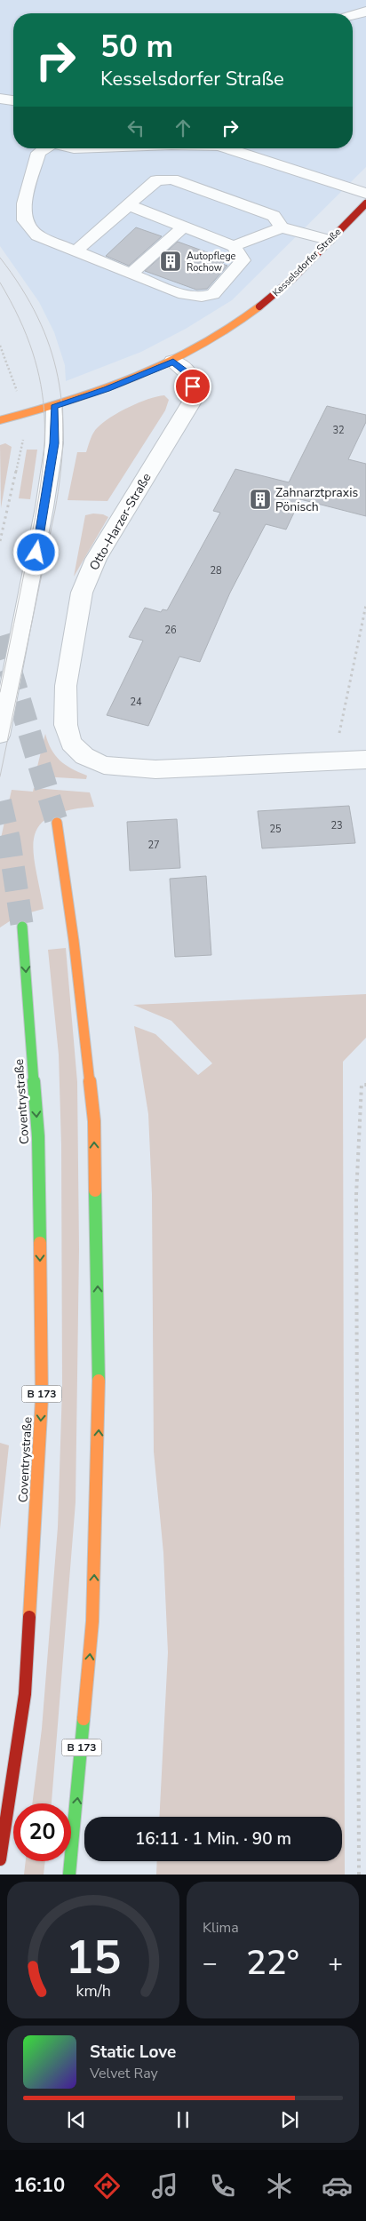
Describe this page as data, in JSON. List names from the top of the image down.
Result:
{
  "streets": {
    "main road": ["Kesselsdorfer Straße", "Coventrystraße", "B 173"],
    "street": ["Otto-Harzer-Straße"]
  },
  "crossings": [
    ["Kesselsdorfer Straße", "Otto-Harzer-Straße"]
  ],
  "places": {
    "building": ["Autopflege Rochow", "Zahnarztpraxis Pönisch"]
  },
  "house_numbers": [
    "32",
    "28",
    "26",
    "24",
    "23",
    "25",
    "27"
  ],
  "page": {
    "turn": ["50 m", "Kesselsdorfer Straße"],
    "limit": "20",
    "trip": "16:11 · 1 Min. · 90 m",
    "tile": "Klima",
    "heat": ["−", "22°", "+"],
    "song": ["Static Love", "Velvet Ray"],
    "tabs": "16:10",
    "gauge": ["15", "km/h"]
  }
}
